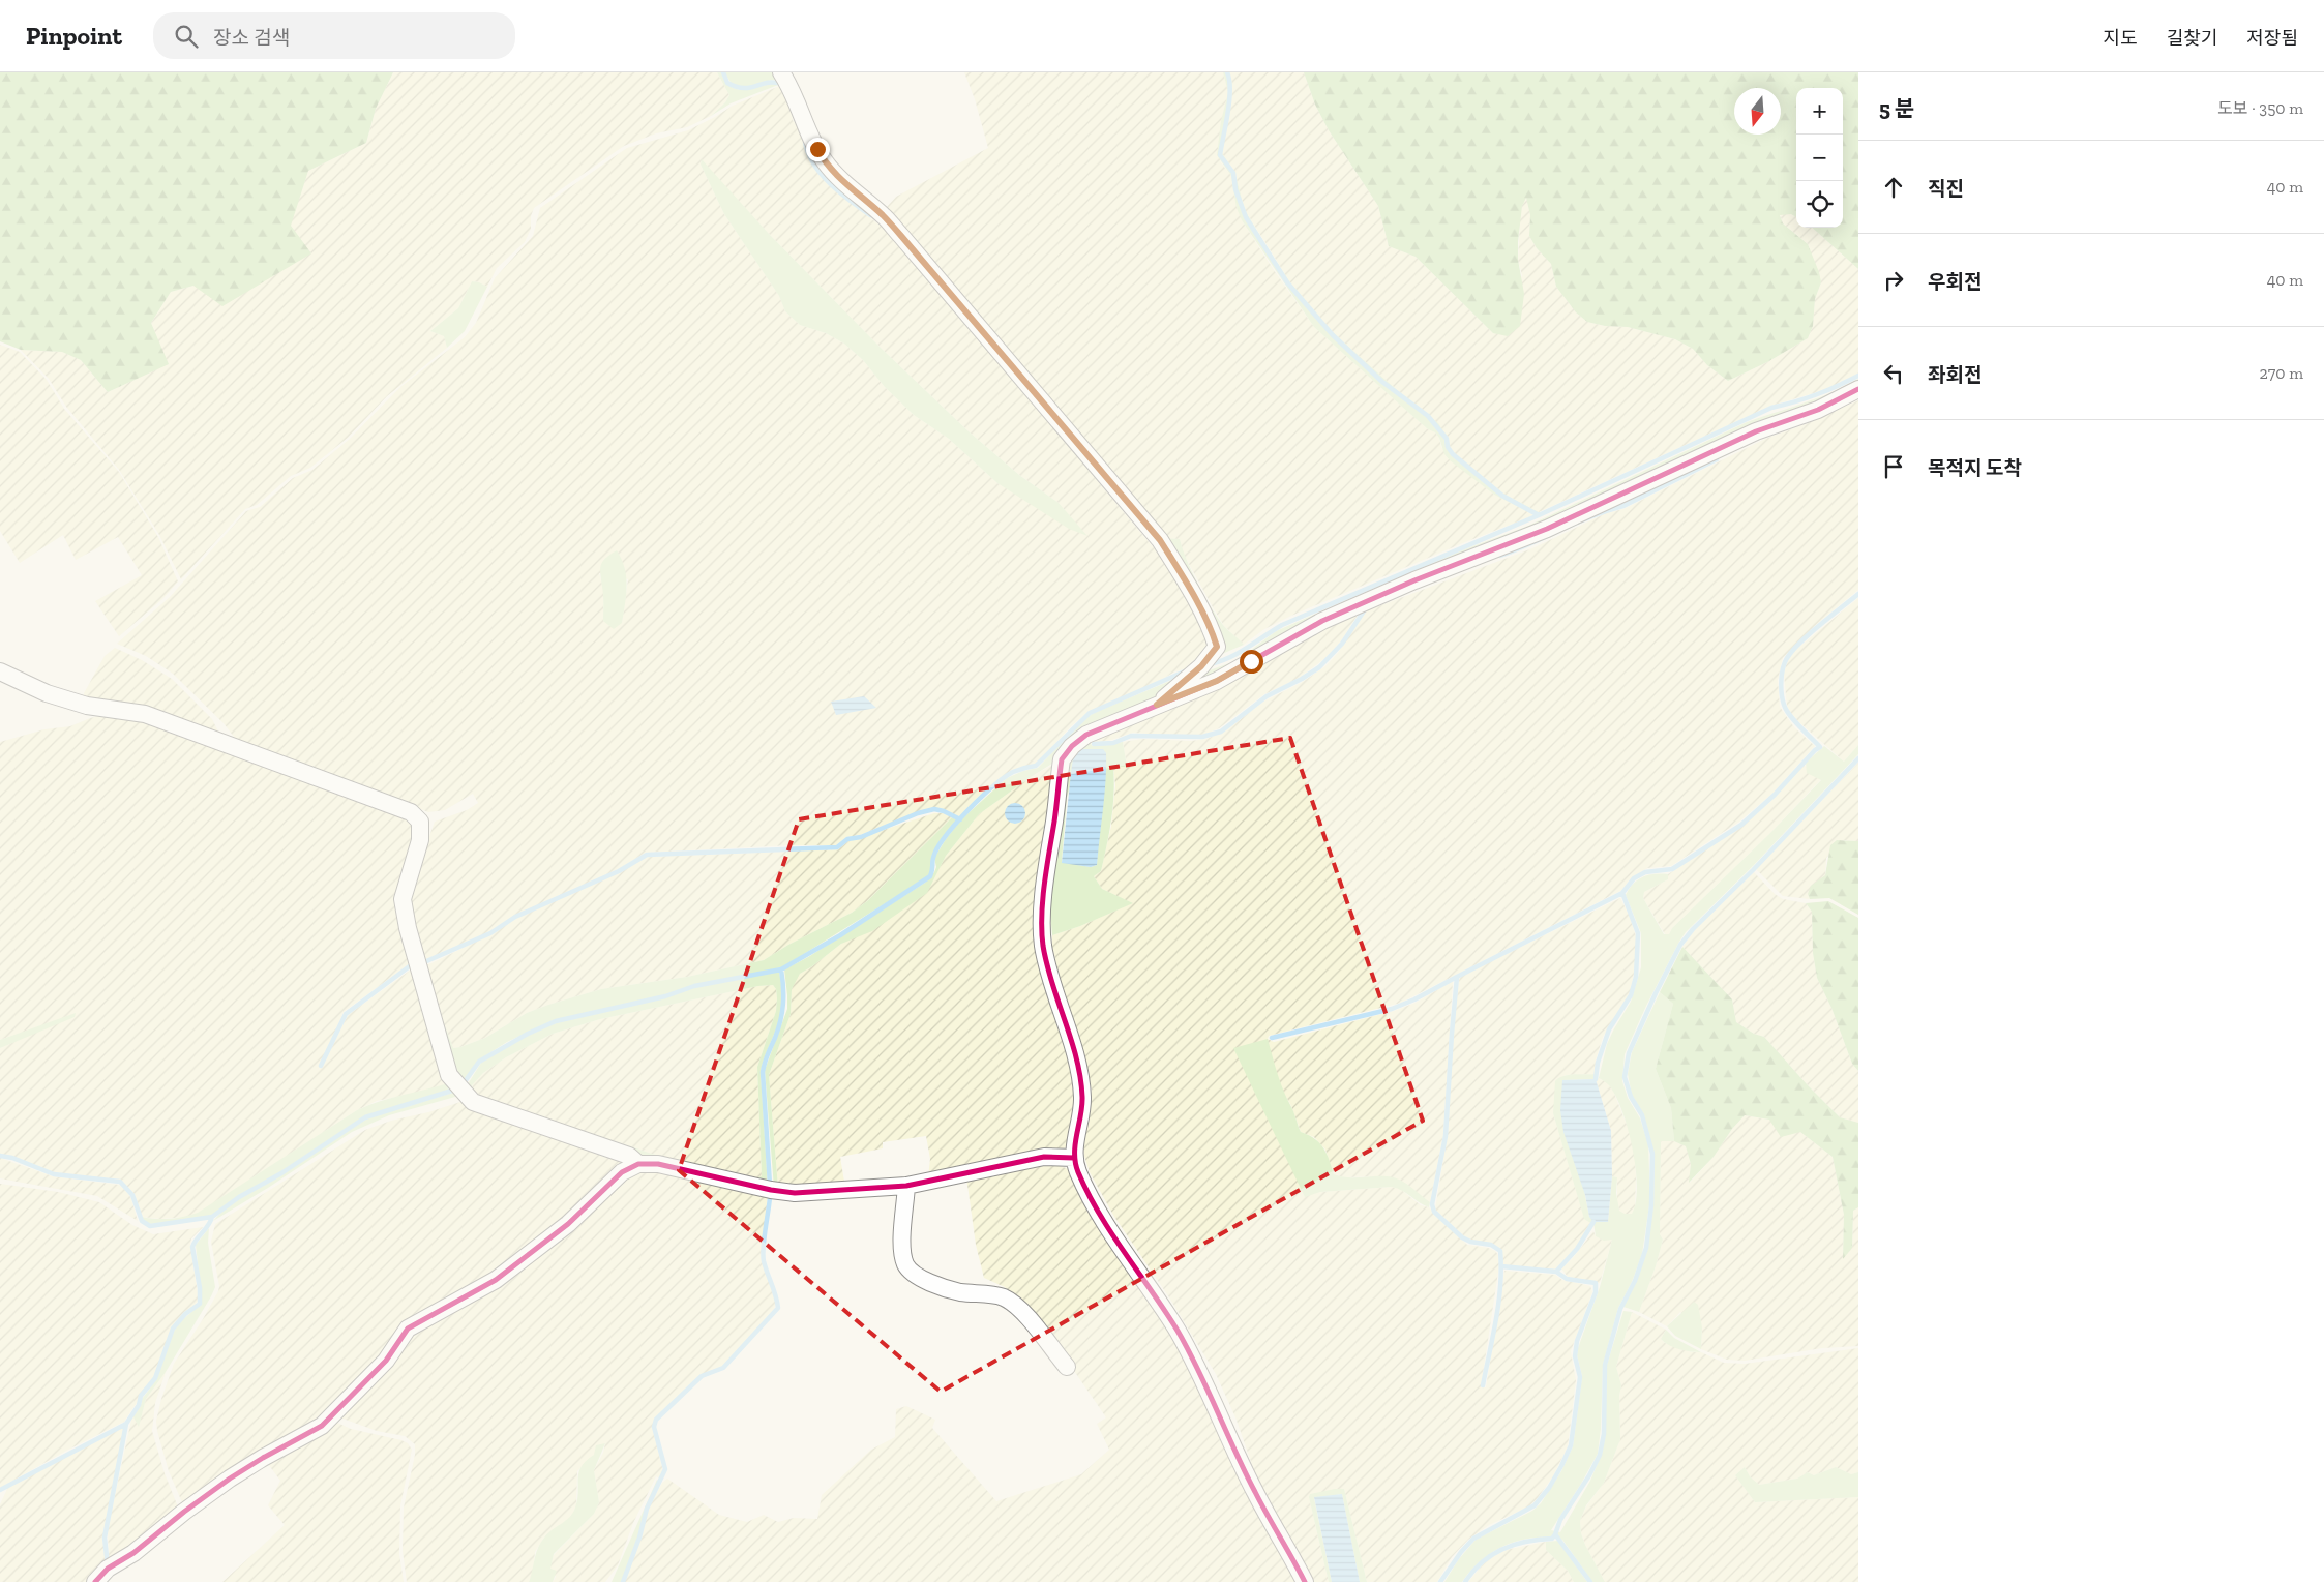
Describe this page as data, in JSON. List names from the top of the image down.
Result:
{
  "north": "bottom",
  "page": {
    "header": "Pinpoint",
    "search": "장소 검색",
    "nav": ["지도", "길찾기", "저장됨"],
    "heading": ["5 분", "도보 · 350 m"],
    "map_buttons": ["+", "−"],
    "list": [
      ["직진", "40 m"],
      ["우회전", "40 m"],
      ["좌회전", "270 m"],
      "목적지 도착"
    ]
  }
}
